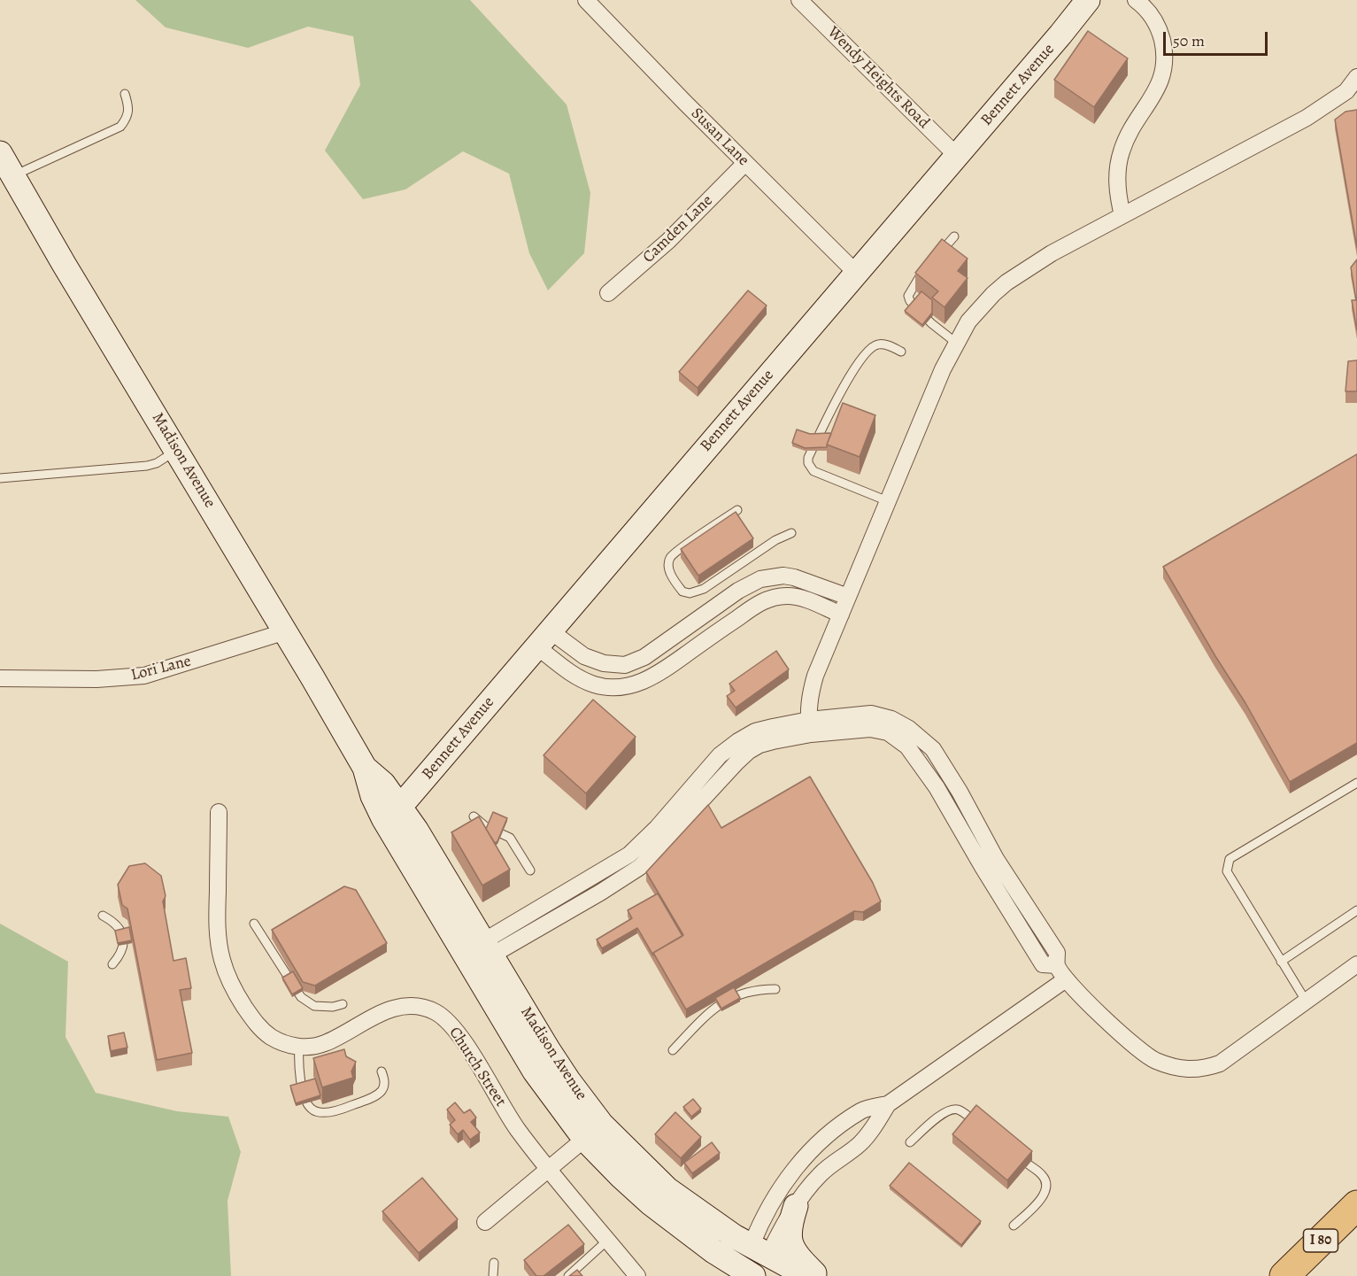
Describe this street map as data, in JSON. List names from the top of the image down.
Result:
{
  "streets": {
    "highway": ["I 80"],
    "main road": ["Bennett Avenue", "Madison Avenue"],
    "street": [
      "Wendy Heights Road",
      "Susan Lane",
      "Camden Lane",
      "Lori Lane",
      "Church Street"
    ]
  },
  "crossings": [
    ["Wendy Heights Road", "Bennett Avenue"],
    ["Bennett Avenue", "Susan Lane"],
    ["Bennett Avenue", "Madison Avenue"],
    ["Susan Lane", "Camden Lane"],
    ["Madison Avenue", "Lori Lane"]
  ],
  "scale_bar": "50 m"
}
